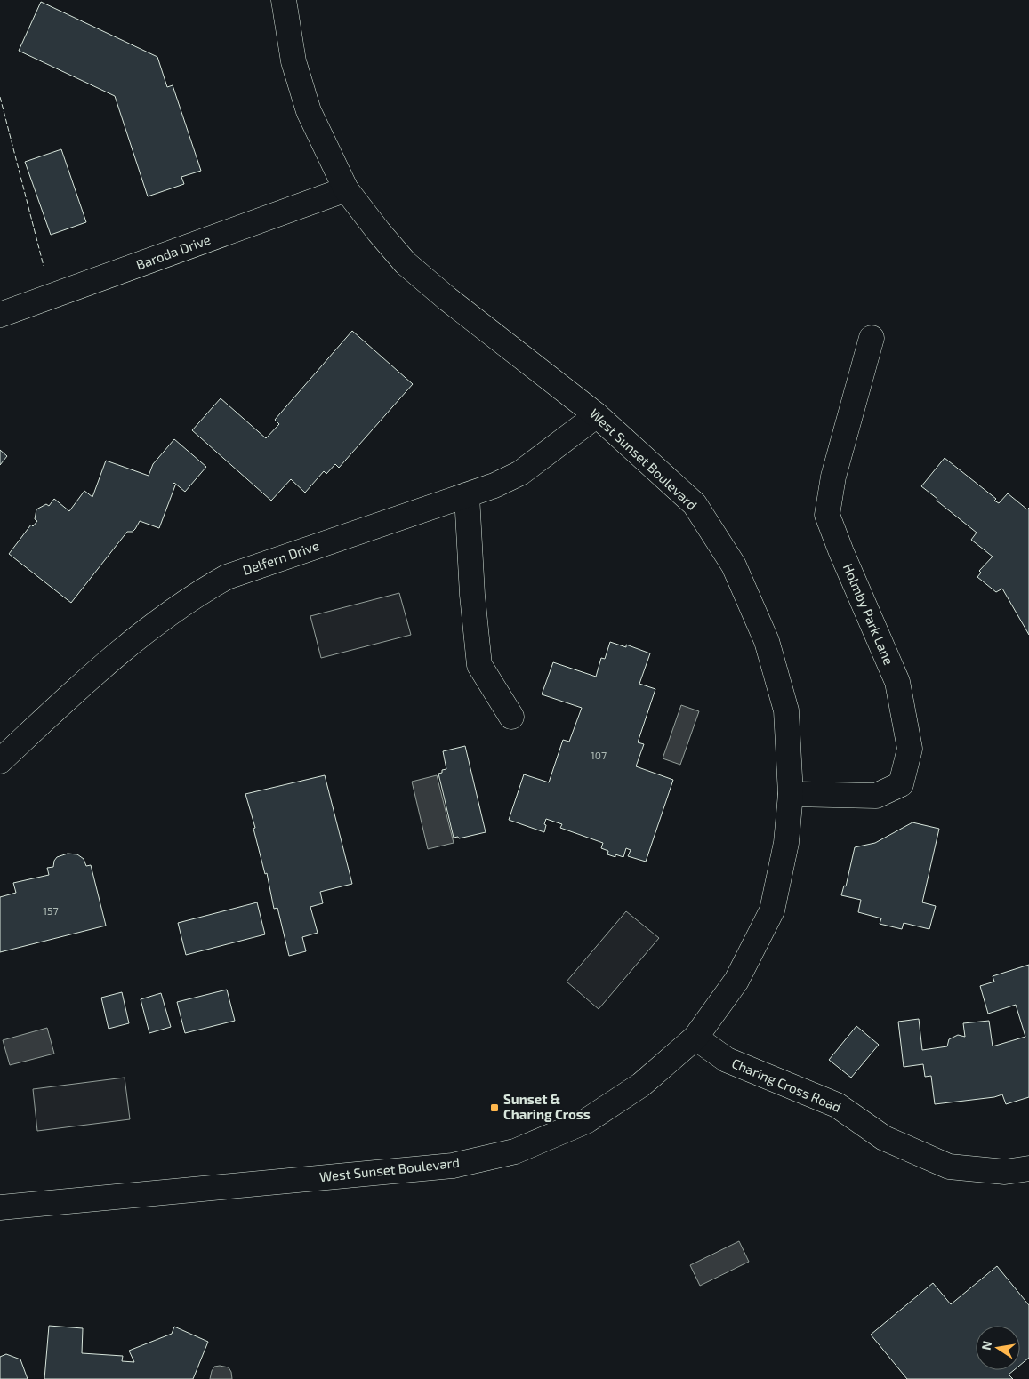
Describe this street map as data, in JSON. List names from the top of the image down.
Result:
{
  "streets": {
    "street": [
      "Baroda Drive",
      "West Sunset Boulevard",
      "Delfern Drive",
      "Holmby Park Lane",
      "Charing Cross Road"
    ]
  },
  "crossings": [
    ["Baroda Drive", "West Sunset Boulevard"],
    ["West Sunset Boulevard", "Delfern Drive"],
    ["West Sunset Boulevard", "Holmby Park Lane"],
    ["West Sunset Boulevard", "Charing Cross Road"]
  ],
  "places": {
    "transit": ["Sunset & Charing Cross"]
  },
  "house_numbers": ["107", "157"],
  "north": "left"
}
